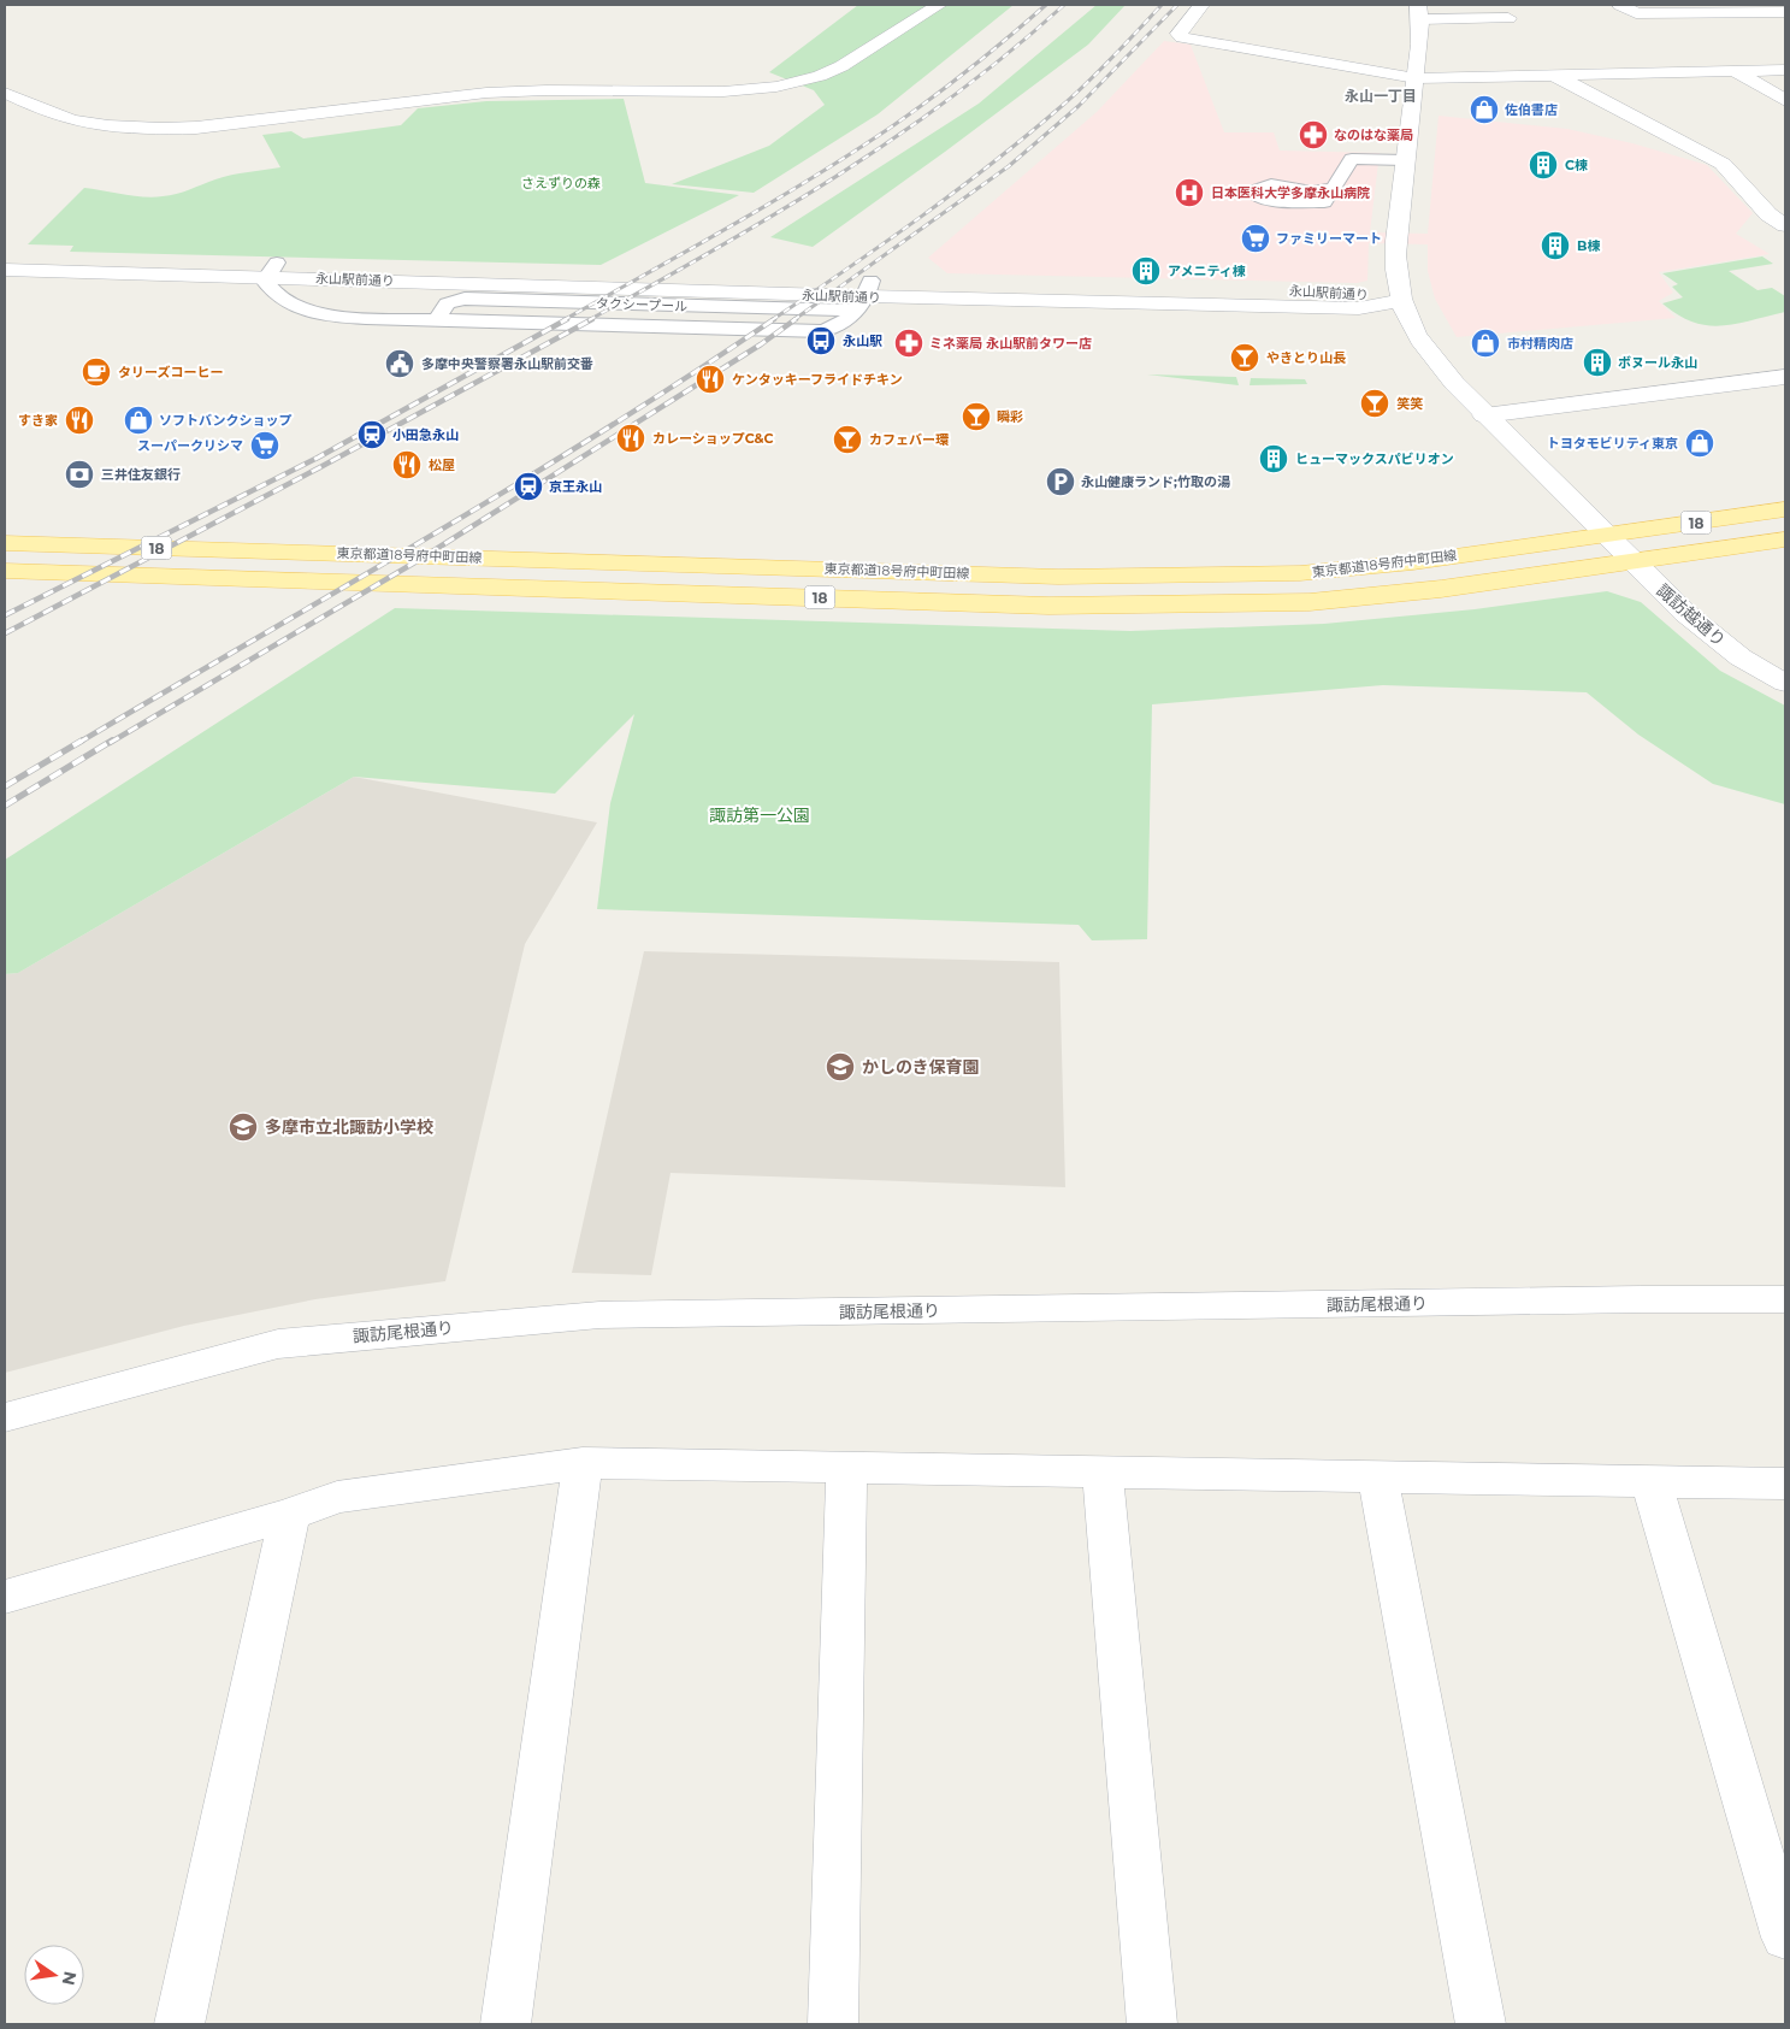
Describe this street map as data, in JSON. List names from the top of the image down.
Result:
{
  "streets": {
    "main road": ["18", "東京都道18号府中町田線"],
    "street": ["永山駅前通り", "諏訪越通り", "諏訪尾根通り"]
  },
  "crossings": [
    ["永山駅前通り", "諏訪越通り"],
    ["東京都道18号府中町田線", "諏訪越通り"]
  ],
  "districts": ["永山一丁目"],
  "parks": ["さえずりの森", "諏訪第一公園"],
  "places": {
    "shop": [
      "佐伯書店",
      "市村精肉店",
      "ソフトバンクショップ",
      "トヨタモビリティ東京"
    ],
    "pharmacy": ["なのはな薬局", "ミネ薬局 永山駅前タワー店"],
    "building": [
      "C棟",
      "B棟",
      "アメニティ棟",
      "ボヌール永山",
      "ヒューマックスパビリオン"
    ],
    "hospital": ["日本医科大学多摩永山病院"],
    "supermarket": ["ファミリーマート", "スーパークリシマ"],
    "bus stop": ["永山駅"],
    "bar": [
      "やきとり山長",
      "笑笑",
      "瞬彩",
      "カフェバー環"
    ],
    "public building": ["多摩中央警察署永山駅前交番"],
    "cafe": ["タリーズコーヒー"],
    "restaurant": [
      "ケンタッキーフライドチキン",
      "すき家",
      "カレーショップC&C",
      "松屋"
    ],
    "station": ["小田急永山", "京王永山"],
    "bank": ["三井住友銀行"],
    "parking": ["永山健康ランド;竹取の湯"],
    "school or university": ["かしのき保育園", "多摩市立北諏訪小学校"]
  },
  "north": "right"
}
